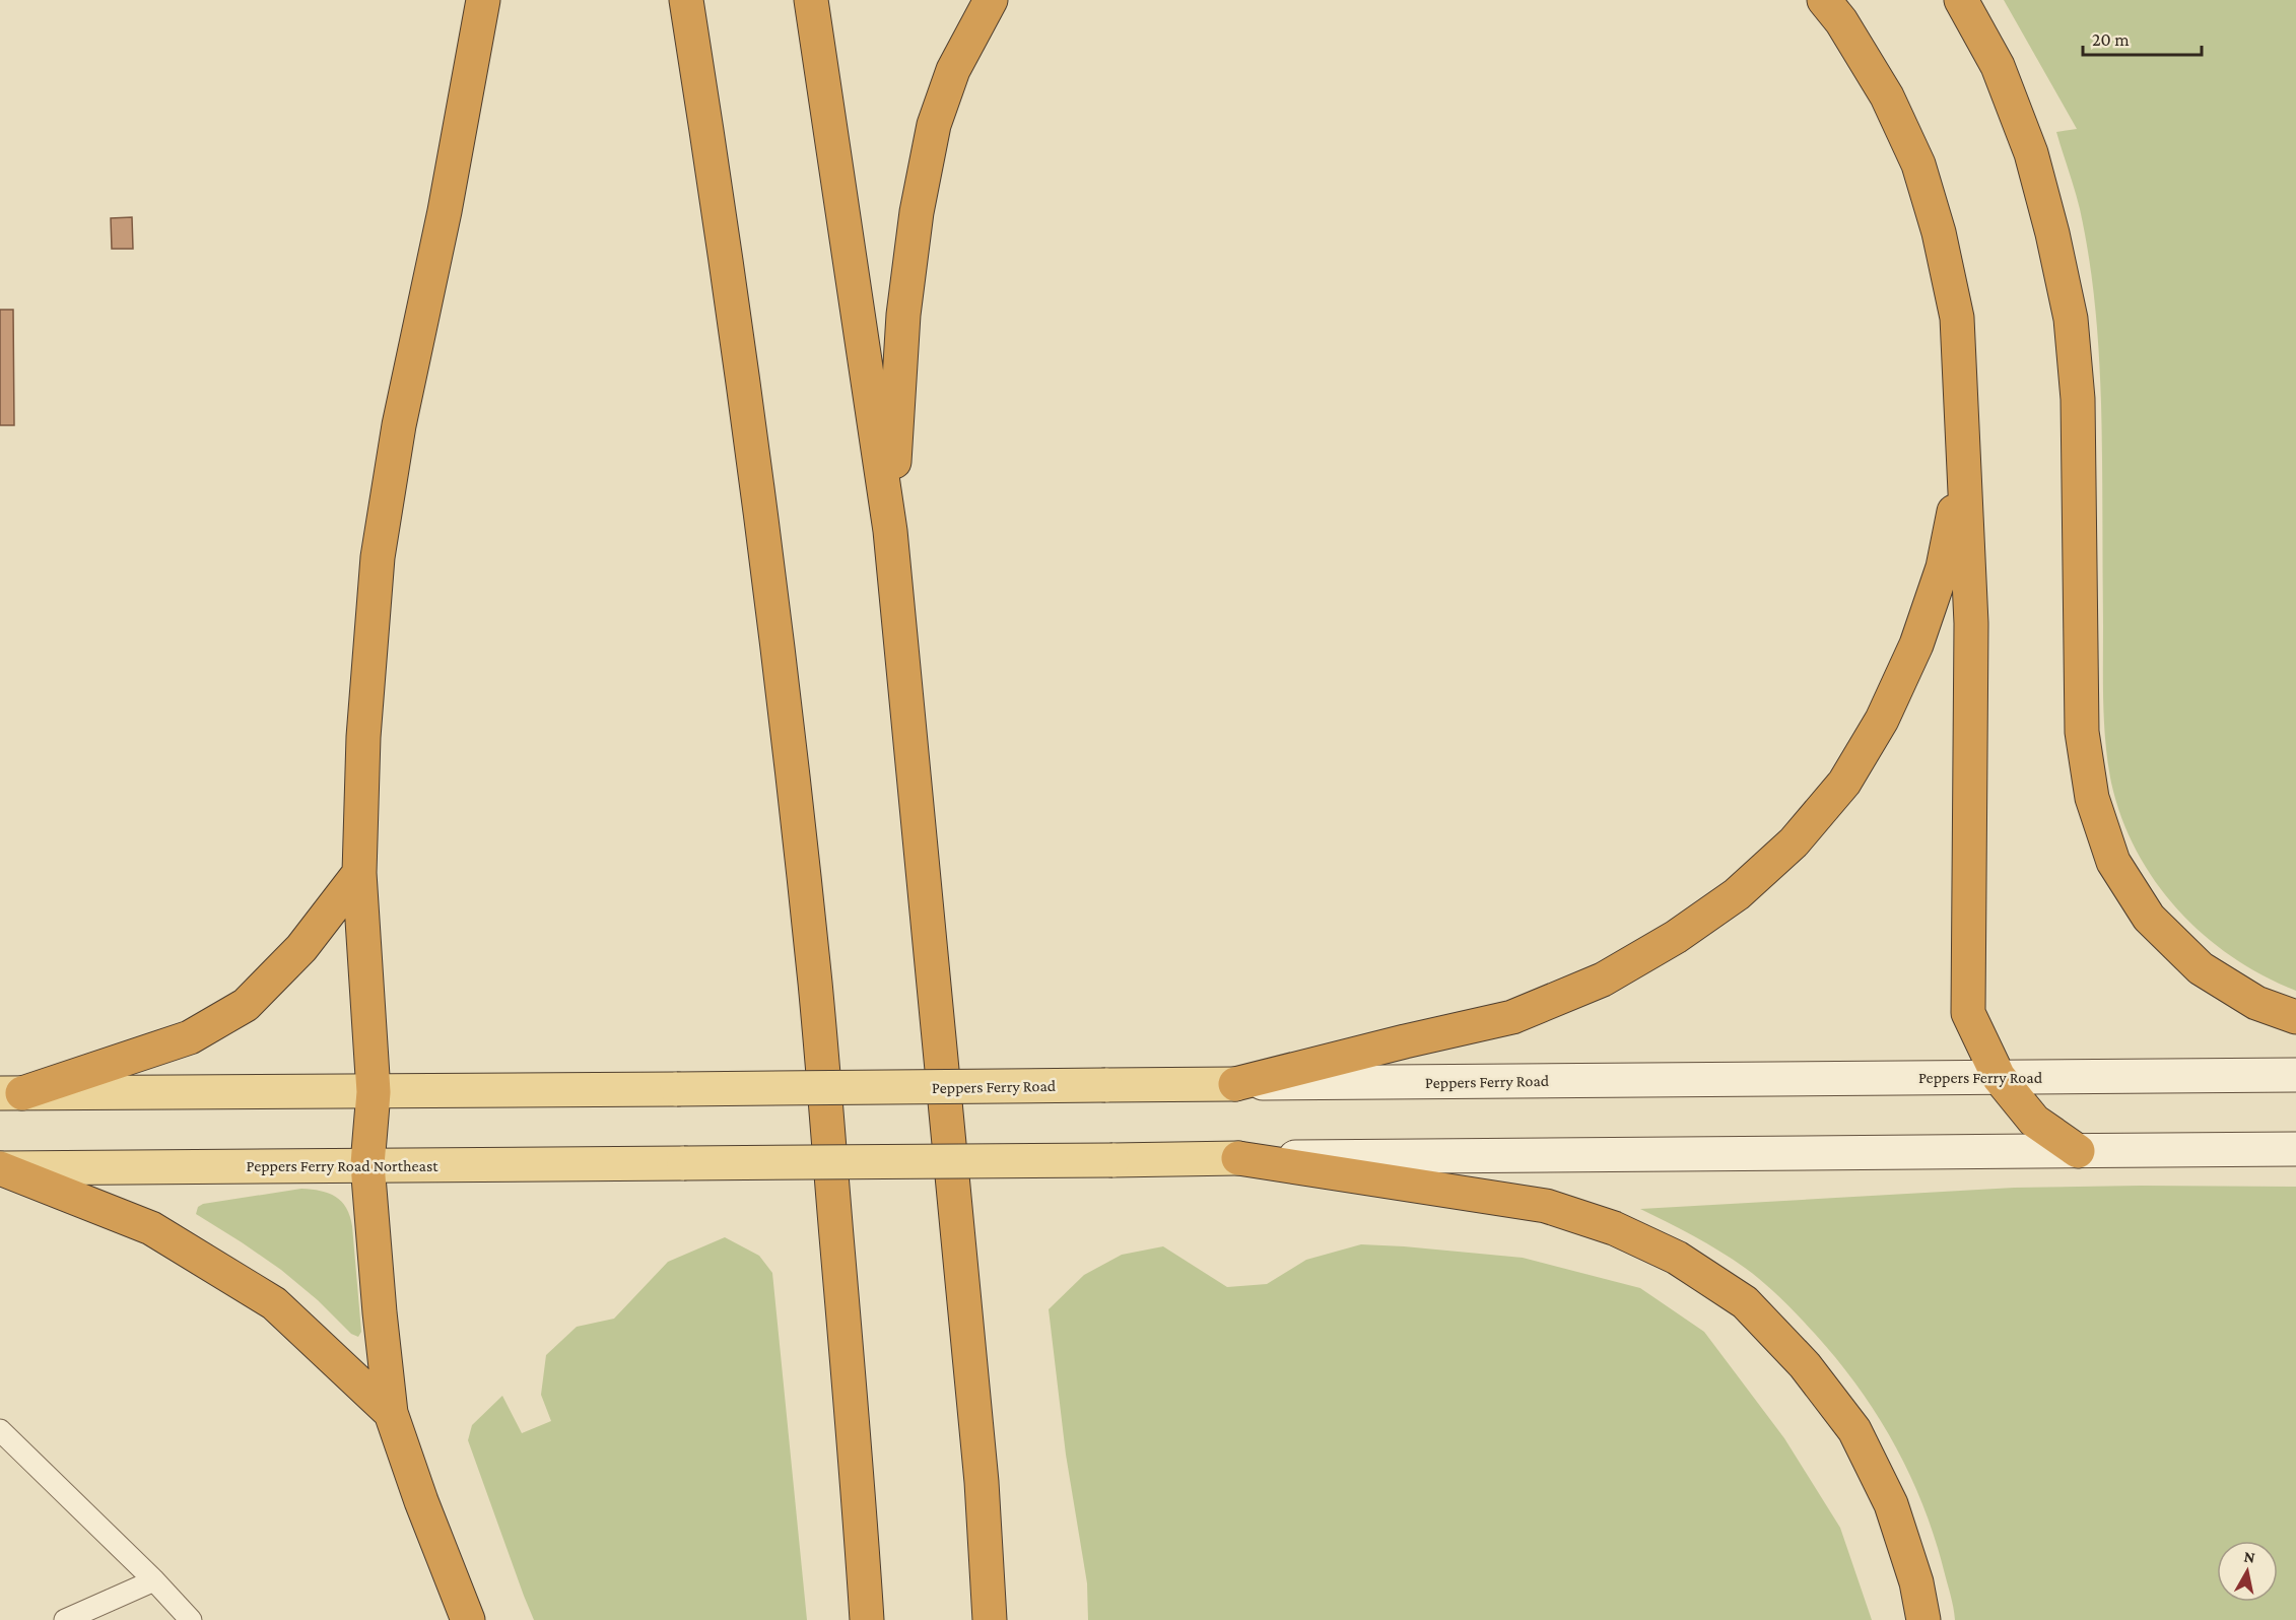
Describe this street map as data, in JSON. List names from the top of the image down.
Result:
{
  "streets": {
    "main road": ["Peppers Ferry Road", "Peppers Ferry Road Northeast"]
  },
  "scale_bar": "20 m",
  "north": "top"
}
